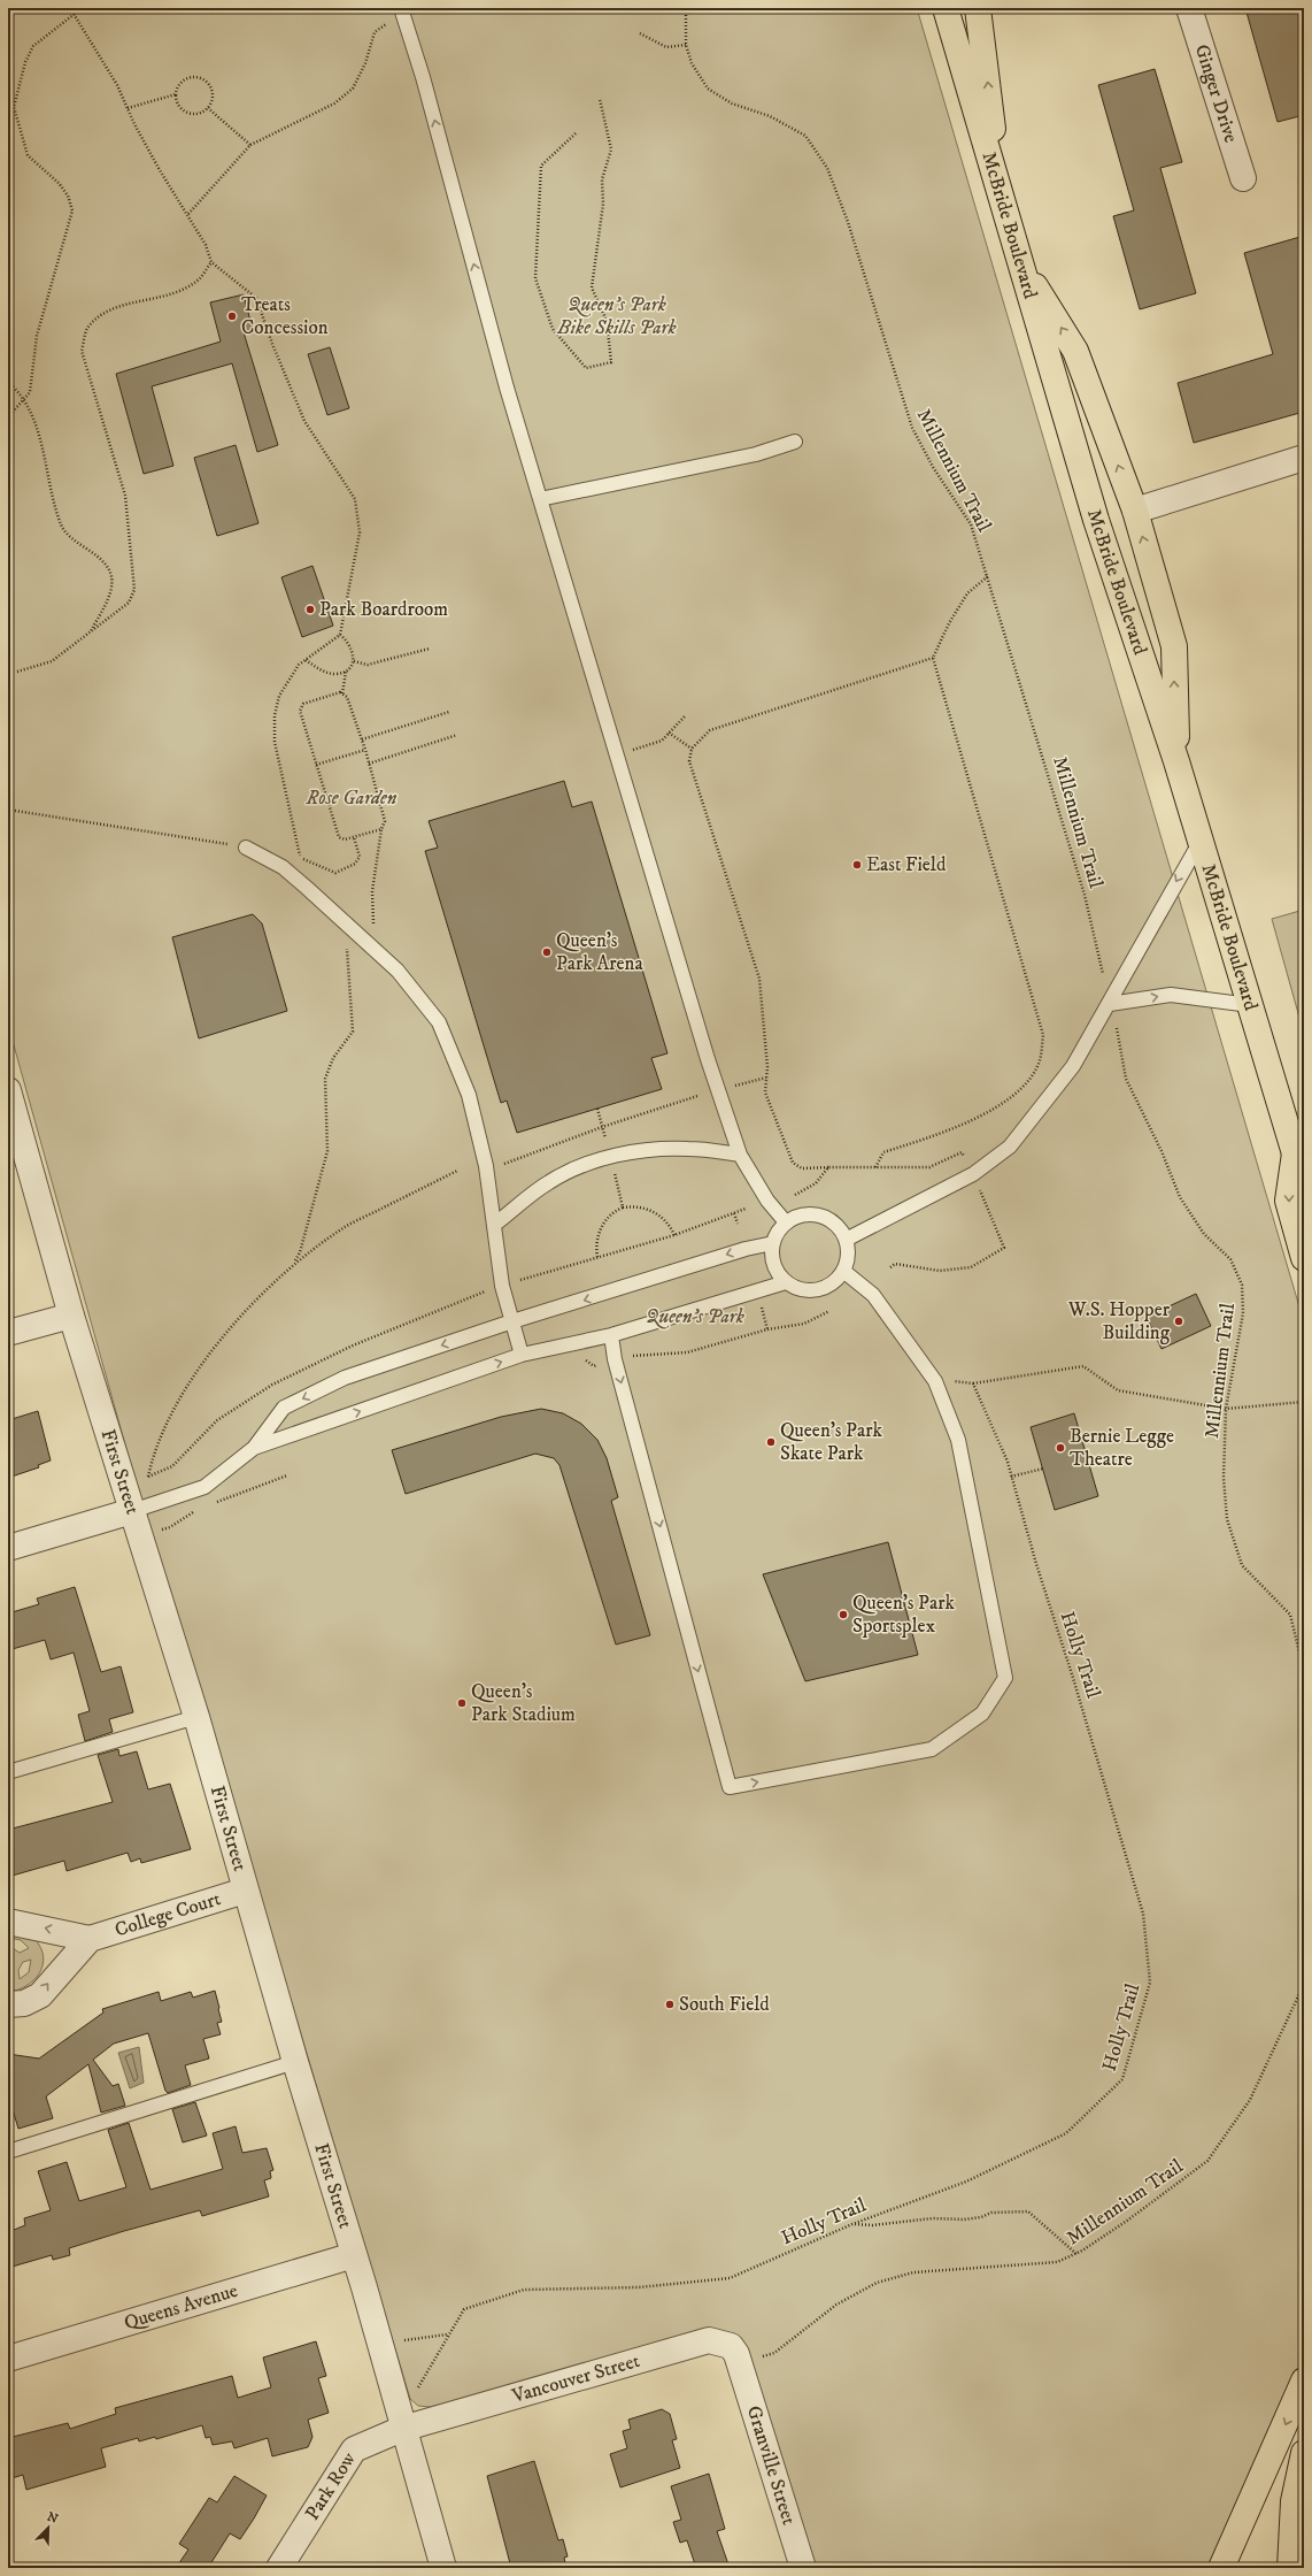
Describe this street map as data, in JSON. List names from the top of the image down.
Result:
{
  "streets": {
    "main road": ["McBride Boulevard"],
    "street": [
      "Ginger Drive",
      "First Street",
      "College Court",
      "Queens Avenue",
      "Vancouver Street",
      "Granville Street",
      "Park Row"
    ],
    "path": ["Millennium Trail", "Holly Trail"]
  },
  "crossings": [
    ["Millennium Trail", "Vancouver Street"],
    ["Millennium Trail", "Granville Street"],
    ["First Street", "College Court"],
    ["First Street", "Queens Avenue"],
    ["First Street", "Vancouver Street"],
    ["First Street", "Park Row"],
    ["Vancouver Street", "Granville Street"],
    ["Vancouver Street", "Park Row"]
  ],
  "parks": ["Queen's Park Bike Skills Park", "Rose Garden", "Queen's Park"],
  "places": [
    "Treats Concession",
    "Park Boardroom",
    "East Field",
    "Queen's Park Arena",
    "W.S. Hopper Building",
    "Queen's Park Skate Park",
    "Bernie Legge Theatre",
    "Queen's Park Sportsplex",
    "Queen's Park Stadium",
    "South Field"
  ],
  "north": "top right"
}
